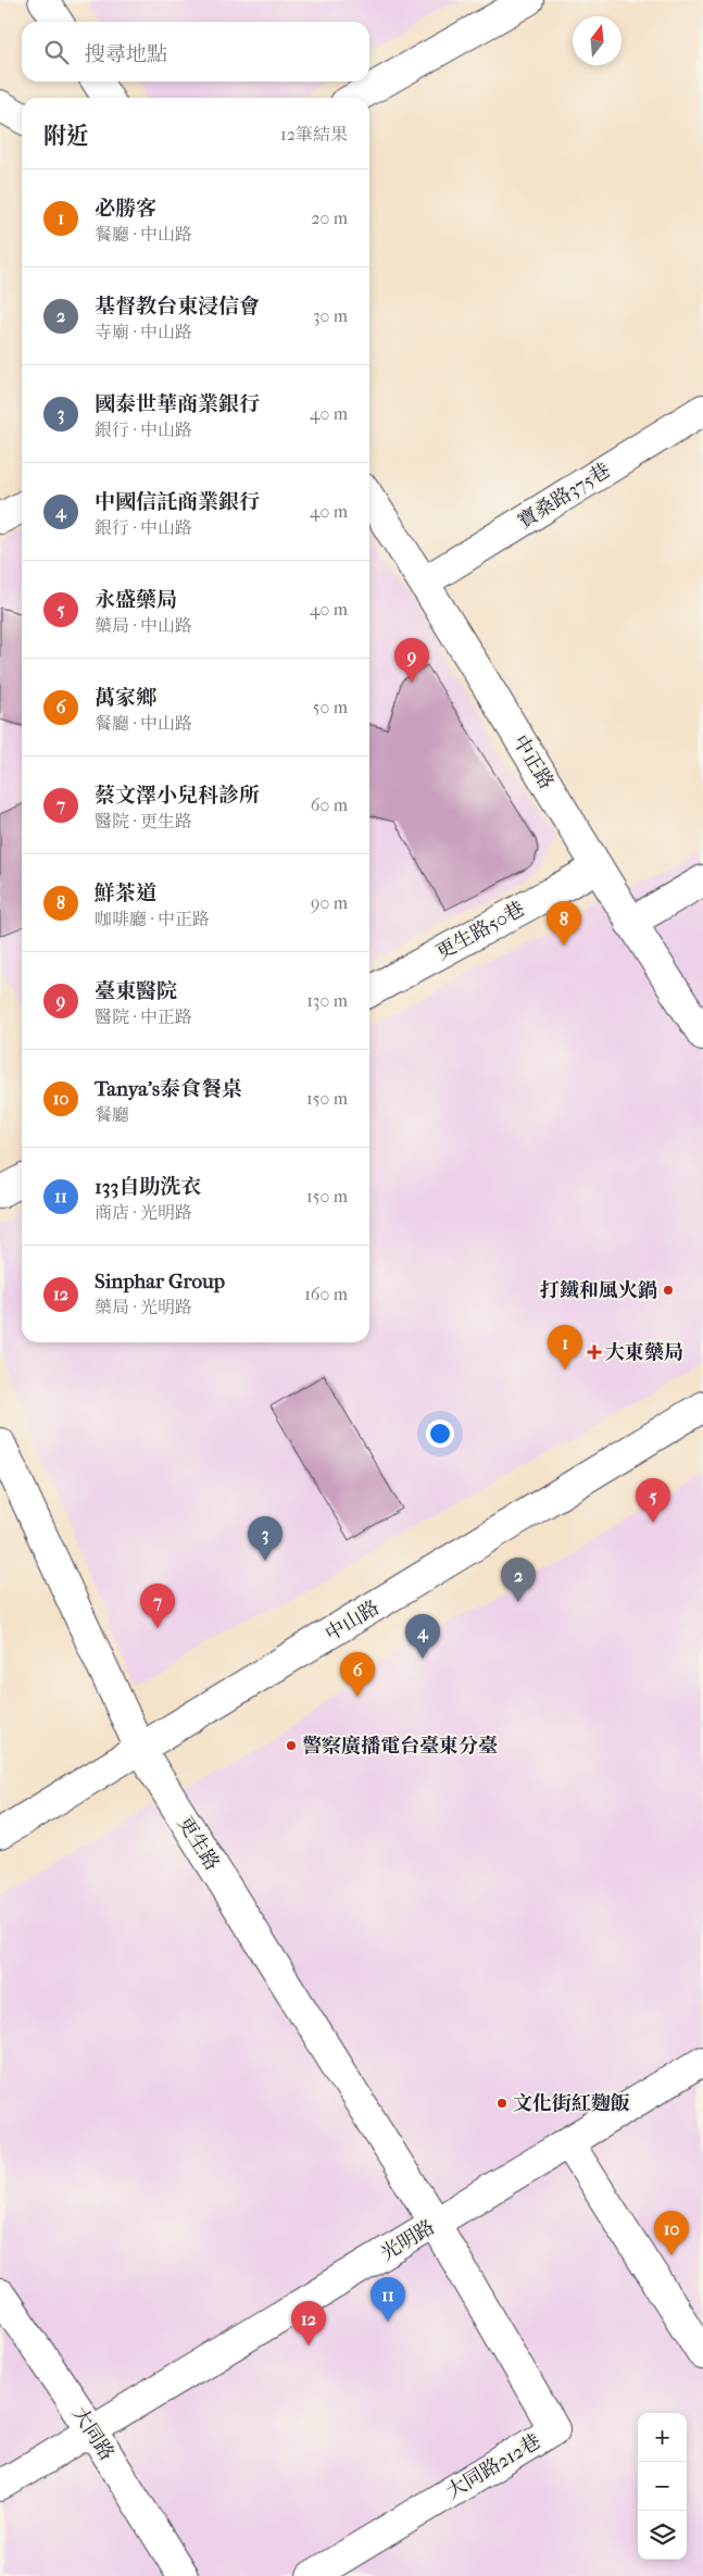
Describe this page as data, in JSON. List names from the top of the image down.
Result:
{
  "streets": {
    "street": [
      "寶桑路375巷",
      "中正路",
      "更生路50巷",
      "中山路",
      "更生路",
      "光明路",
      "大同路",
      "大同路212巷"
    ]
  },
  "crossings": [
    ["寶桑路375巷", "中正路"],
    ["中正路", "更生路50巷"],
    ["中山路", "更生路"],
    ["更生路", "光明路"],
    ["更生路", "大同路212巷"],
    ["光明路", "大同路"],
    ["光明路", "大同路212巷"]
  ],
  "places": {
    "other": ["打鐵和風火鍋", "警察廣播電台臺東分臺", "文化街紅麴飯"],
    "health": ["大東藥局"]
  },
  "north": "top",
  "page": {
    "search": "搜尋地點",
    "heading": ["附近", "12筆結果"],
    "list": [
      {
        "mark": "1",
        "name": "必勝客",
        "note": "餐廳 · 中山路",
        "value": "20 m"
      },
      {
        "mark": "2",
        "name": "基督教台東浸信會",
        "note": "寺廟 · 中山路",
        "value": "30 m"
      },
      {
        "mark": "3",
        "name": "國泰世華商業銀行",
        "note": "銀行 · 中山路",
        "value": "40 m"
      },
      {
        "mark": "4",
        "name": "中國信託商業銀行",
        "note": "銀行 · 中山路",
        "value": "40 m"
      },
      {
        "mark": "5",
        "name": "永盛藥局",
        "note": "藥局 · 中山路",
        "value": "40 m"
      },
      {
        "mark": "6",
        "name": "萬家鄉",
        "note": "餐廳 · 中山路",
        "value": "50 m"
      },
      {
        "mark": "7",
        "name": "蔡文澤小兒科診所",
        "note": "醫院 · 更生路",
        "value": "60 m"
      },
      {
        "mark": "8",
        "name": "鮮茶道",
        "note": "咖啡廳 · 中正路",
        "value": "90 m"
      },
      {
        "mark": "9",
        "name": "臺東醫院",
        "note": "醫院 · 中正路",
        "value": "130 m"
      },
      {
        "mark": "10",
        "name": "Tanya's泰食餐桌",
        "note": "餐廳",
        "value": "150 m"
      },
      {
        "mark": "11",
        "name": "133自助洗衣",
        "note": "商店 · 光明路",
        "value": "150 m"
      },
      {
        "mark": "12",
        "name": "Sinphar Group",
        "note": "藥局 · 光明路",
        "value": "160 m"
      }
    ],
    "pins": [
      "9",
      "8",
      "1",
      "5",
      "3",
      "2",
      "7",
      "4",
      "6",
      "10",
      "11",
      "12"
    ],
    "map_buttons": ["+", "−"]
  }
}
